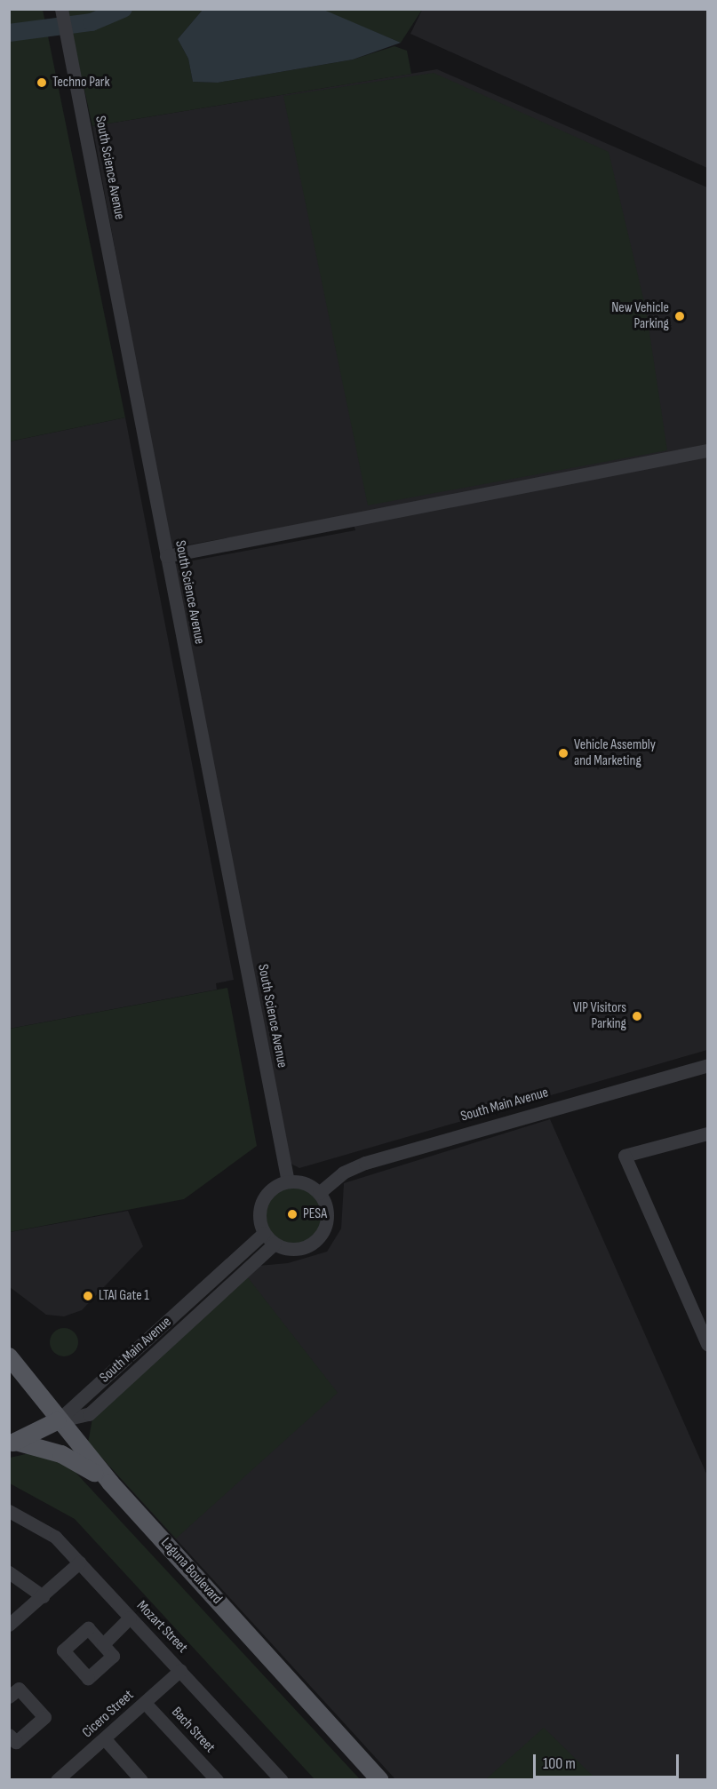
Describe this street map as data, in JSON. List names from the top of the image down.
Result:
{
  "streets": {
    "main road": ["Laguna Boulevard"],
    "street": [
      "South Science Avenue",
      "South Main Avenue",
      "Mozart Street",
      "Cicero Street",
      "Bach Street"
    ]
  },
  "crossings": [
    ["South Science Avenue", "South Main Avenue"],
    ["South Main Avenue", "Laguna Boulevard"],
    ["Mozart Street", "Cicero Street"],
    ["Cicero Street", "Bach Street"]
  ],
  "places": [
    "Techno Park",
    "New Vehicle Parking",
    "Vehicle Assembly and Marketing",
    "VIP Visitors Parking",
    "PESA",
    "LTAI Gate 1"
  ],
  "scale_bar": "100 m"
}
